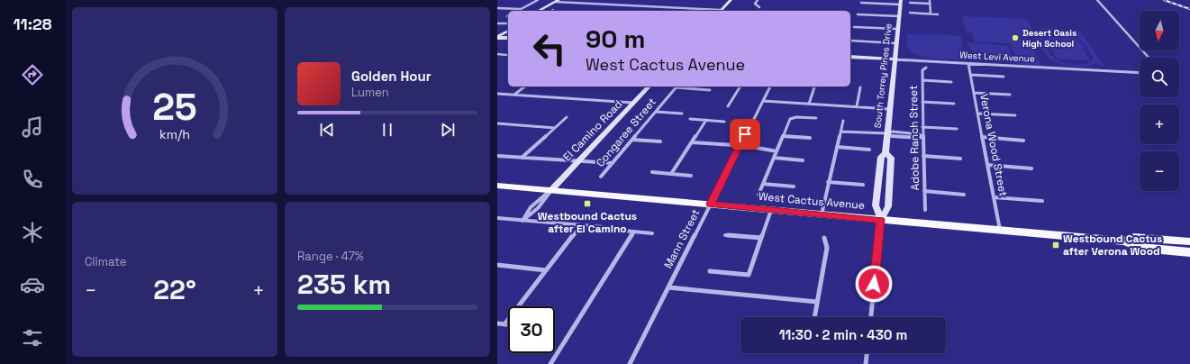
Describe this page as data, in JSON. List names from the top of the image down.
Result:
{
  "streets": {
    "main road": ["West Cactus Avenue"],
    "street": [
      "West Levi Avenue",
      "South Torrey Pines Drive",
      "El Camino Road",
      "Congaree Street",
      "Adobe Ranch Street",
      "Verona Wood Street",
      "Mann Street"
    ]
  },
  "crossings": [
    ["West Levi Avenue", "South Torrey Pines Drive"],
    ["West Levi Avenue", "Verona Wood Street"],
    ["South Torrey Pines Drive", "West Cactus Avenue"],
    ["El Camino Road", "West Cactus Avenue"],
    ["Verona Wood Street", "West Cactus Avenue"],
    ["West Cactus Avenue", "Mann Street"]
  ],
  "places": {
    "other": ["Desert Oasis High School"],
    "transit": ["Westbound Cactus after El Camino", "Westbound Cactus after Verona Wood"]
  },
  "north": "bottom",
  "page": {
    "tabs": "11:28",
    "map_buttons": ["+", "−"],
    "turn": ["90 m", "West Cactus Avenue"],
    "song": ["Golden Hour", "Lumen"],
    "tile": [
      "Climate",
      ["Range · 47%", "235 km"]
    ],
    "heat": ["−", "22°", "+"],
    "limit": "30",
    "trip": "11:30 · 2 min · 430 m",
    "gauge": ["25", "km/h"]
  }
}
